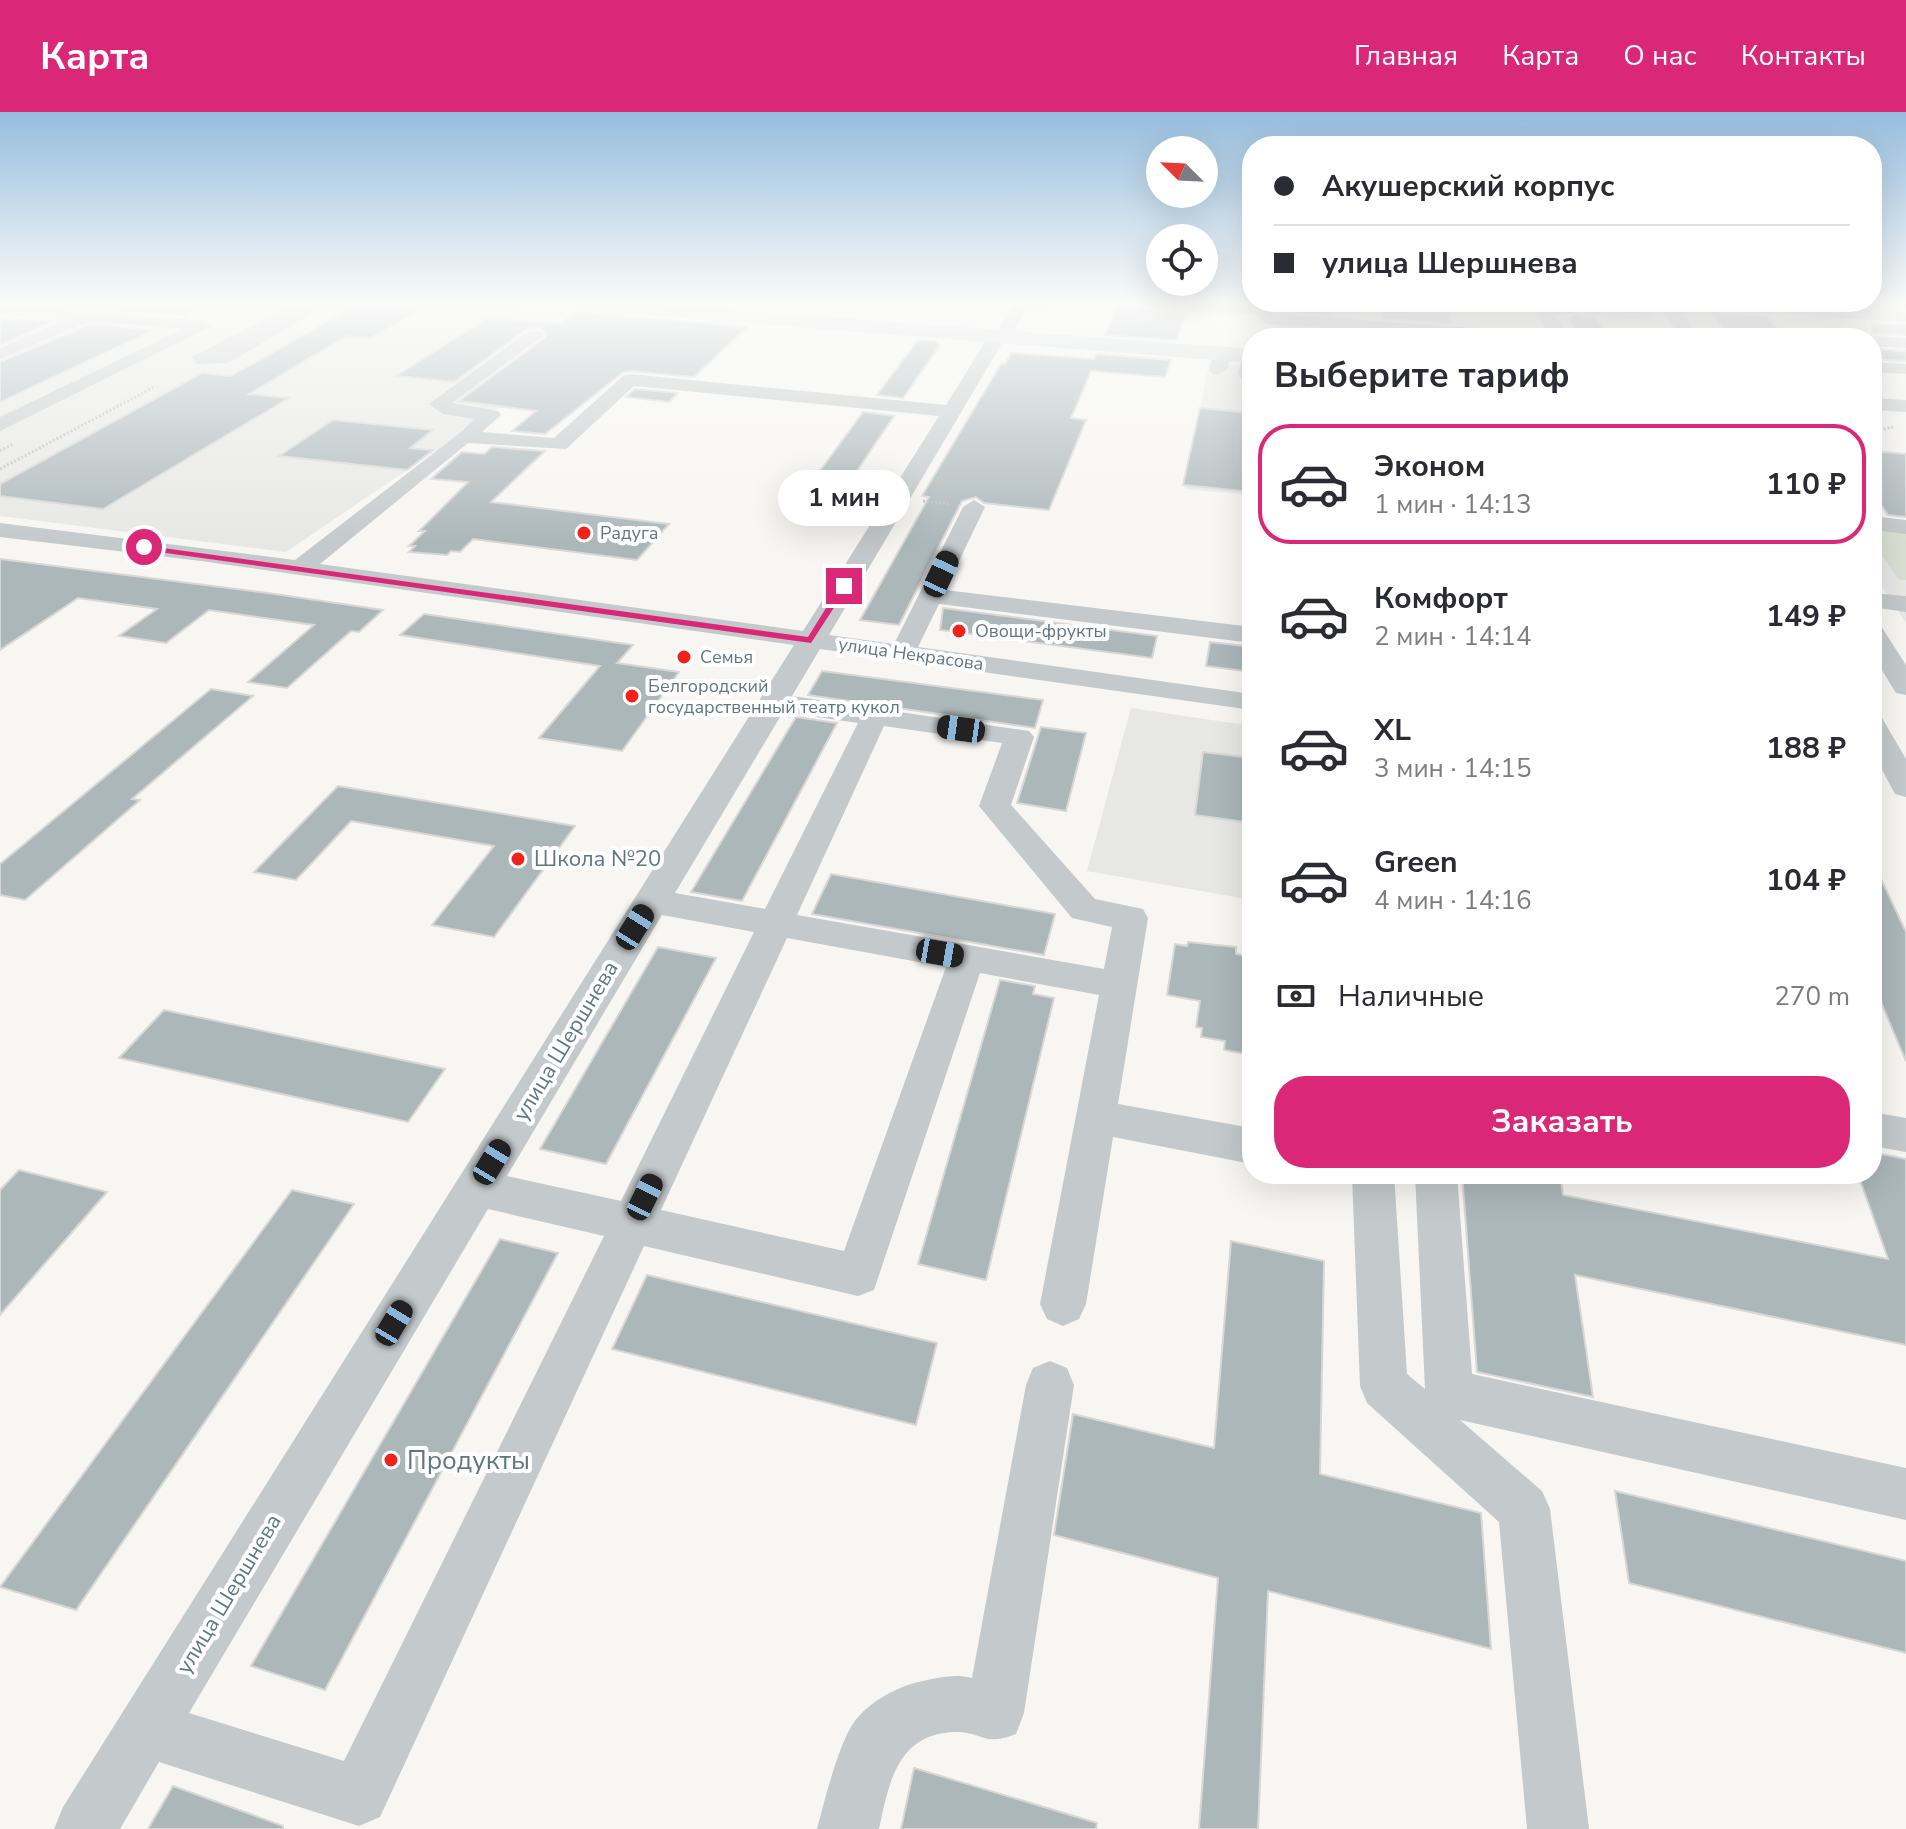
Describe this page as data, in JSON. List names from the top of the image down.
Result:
{
  "streets": {
    "street": ["улица Некрасова", "улица Шершнева"]
  },
  "crossings": [
    ["улица Некрасова", "улица Шершнева"]
  ],
  "places": [
    "Радуга",
    "Овощи-фрукты",
    "Семья",
    "Белгородский государственный театр кукол",
    "Школа №20",
    "Продукты"
  ],
  "north": "top left",
  "page": {
    "header": "Карта",
    "nav": [
      "Главная",
      "Карта",
      "О нас",
      "Контакты"
    ],
    "banner": ["Акушерский корпус", "улица Шершнева"],
    "heading": "Выберите тариф",
    "list": [
      {
        "name": "Эконом",
        "note": "1 мин · 14:13",
        "value": "110 ₽"
      },
      {
        "name": "Комфорт",
        "note": "2 мин · 14:14",
        "value": "149 ₽"
      },
      {
        "name": "XL",
        "note": "3 мин · 14:15",
        "value": "188 ₽"
      },
      {
        "name": "Green",
        "note": "4 мин · 14:16",
        "value": "104 ₽"
      }
    ],
    "bubble": "1 мин",
    "pay": ["Наличные", "270 m"],
    "buttons": "Заказать"
  }
}
